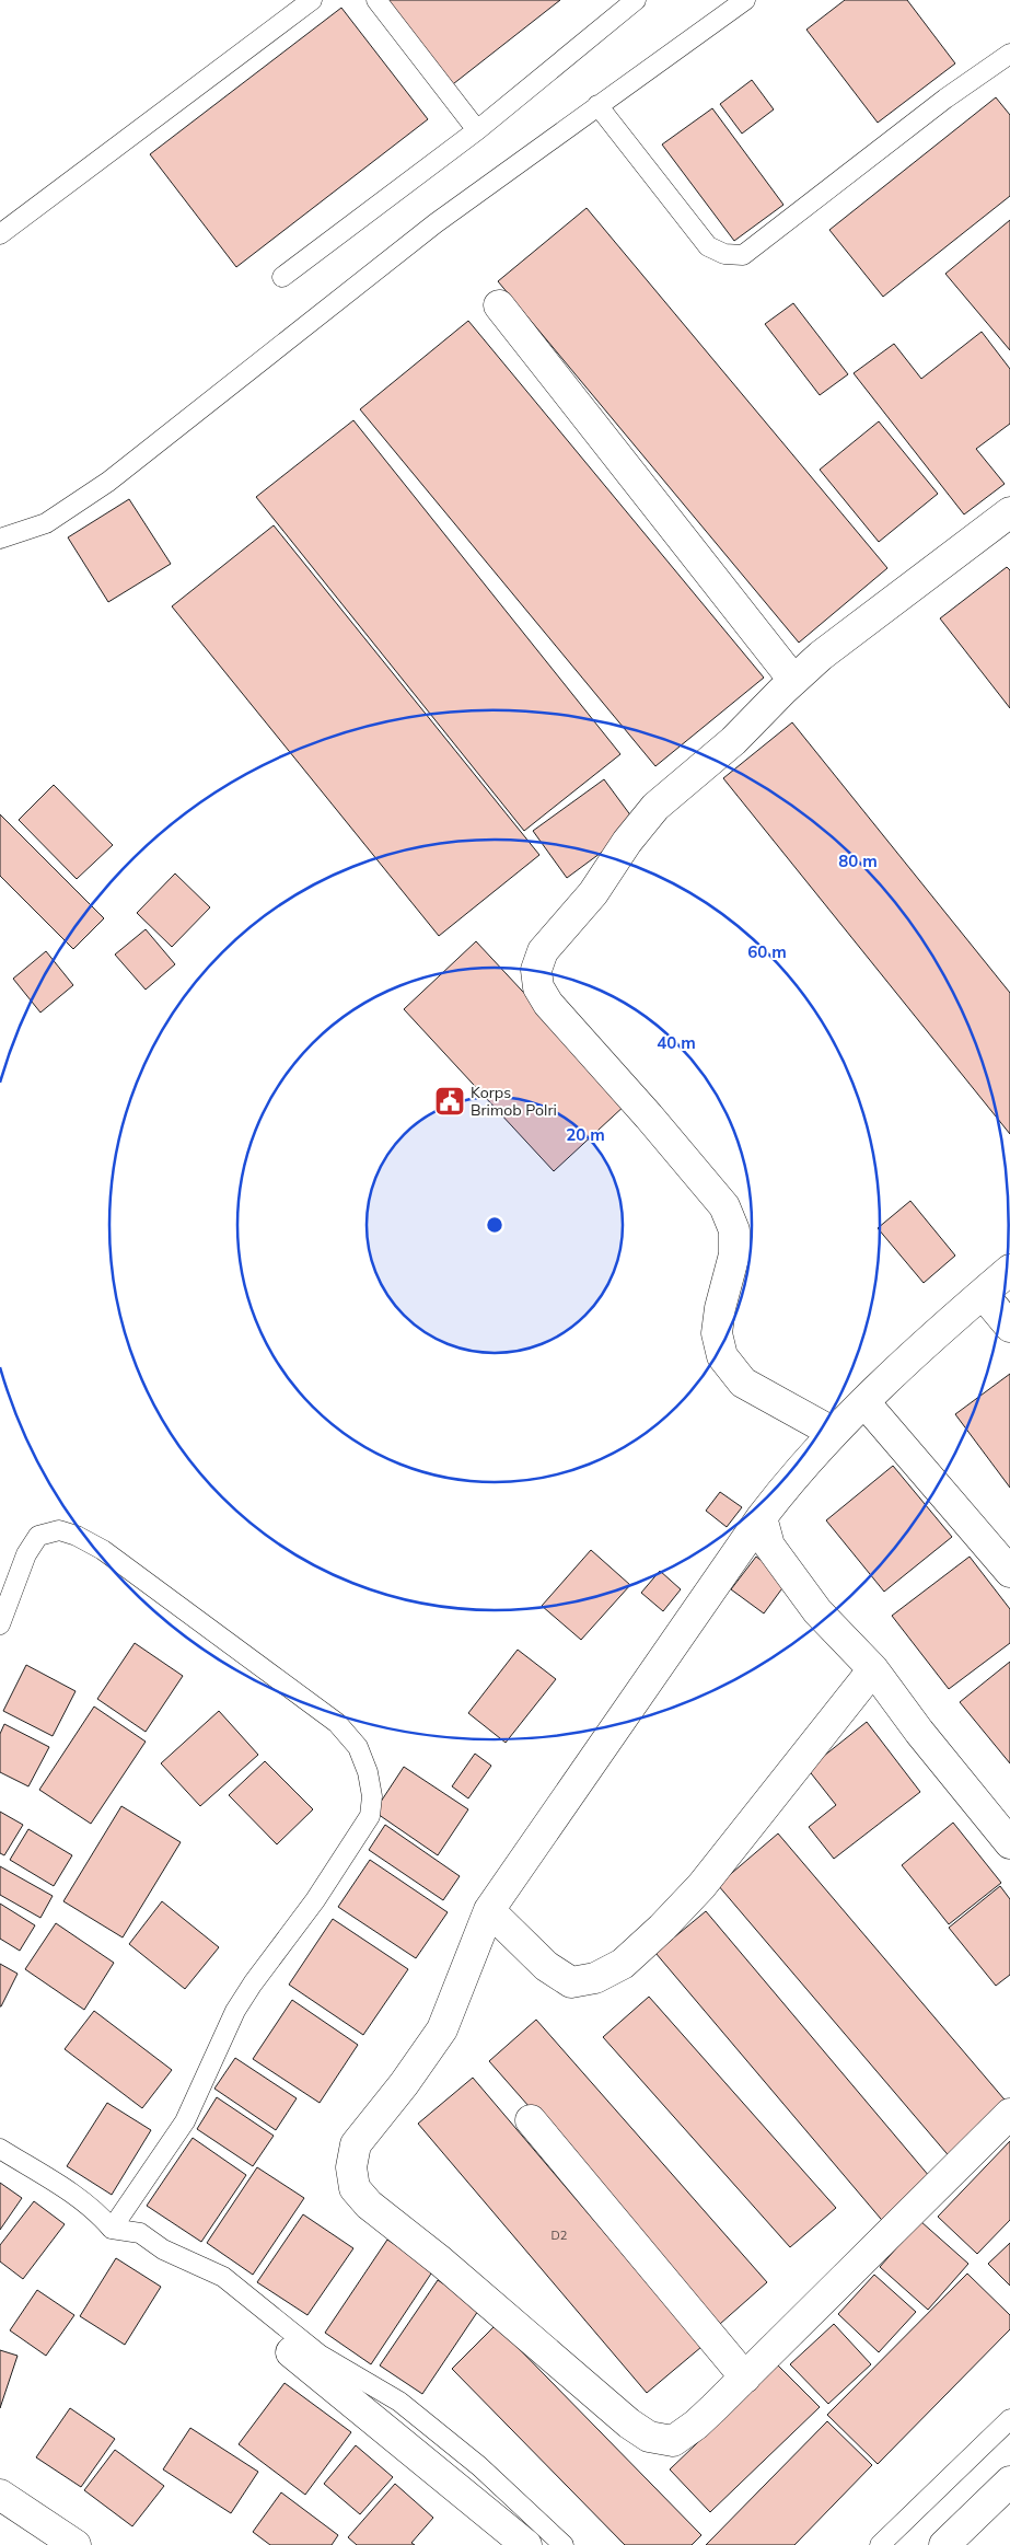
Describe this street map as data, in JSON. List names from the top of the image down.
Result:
{
  "places": {
    "public building": ["Korps Brimob Polri"]
  },
  "house_numbers": ["D2"],
  "rings": [
    "80 m",
    "60 m",
    "40 m",
    "20 m"
  ]
}
